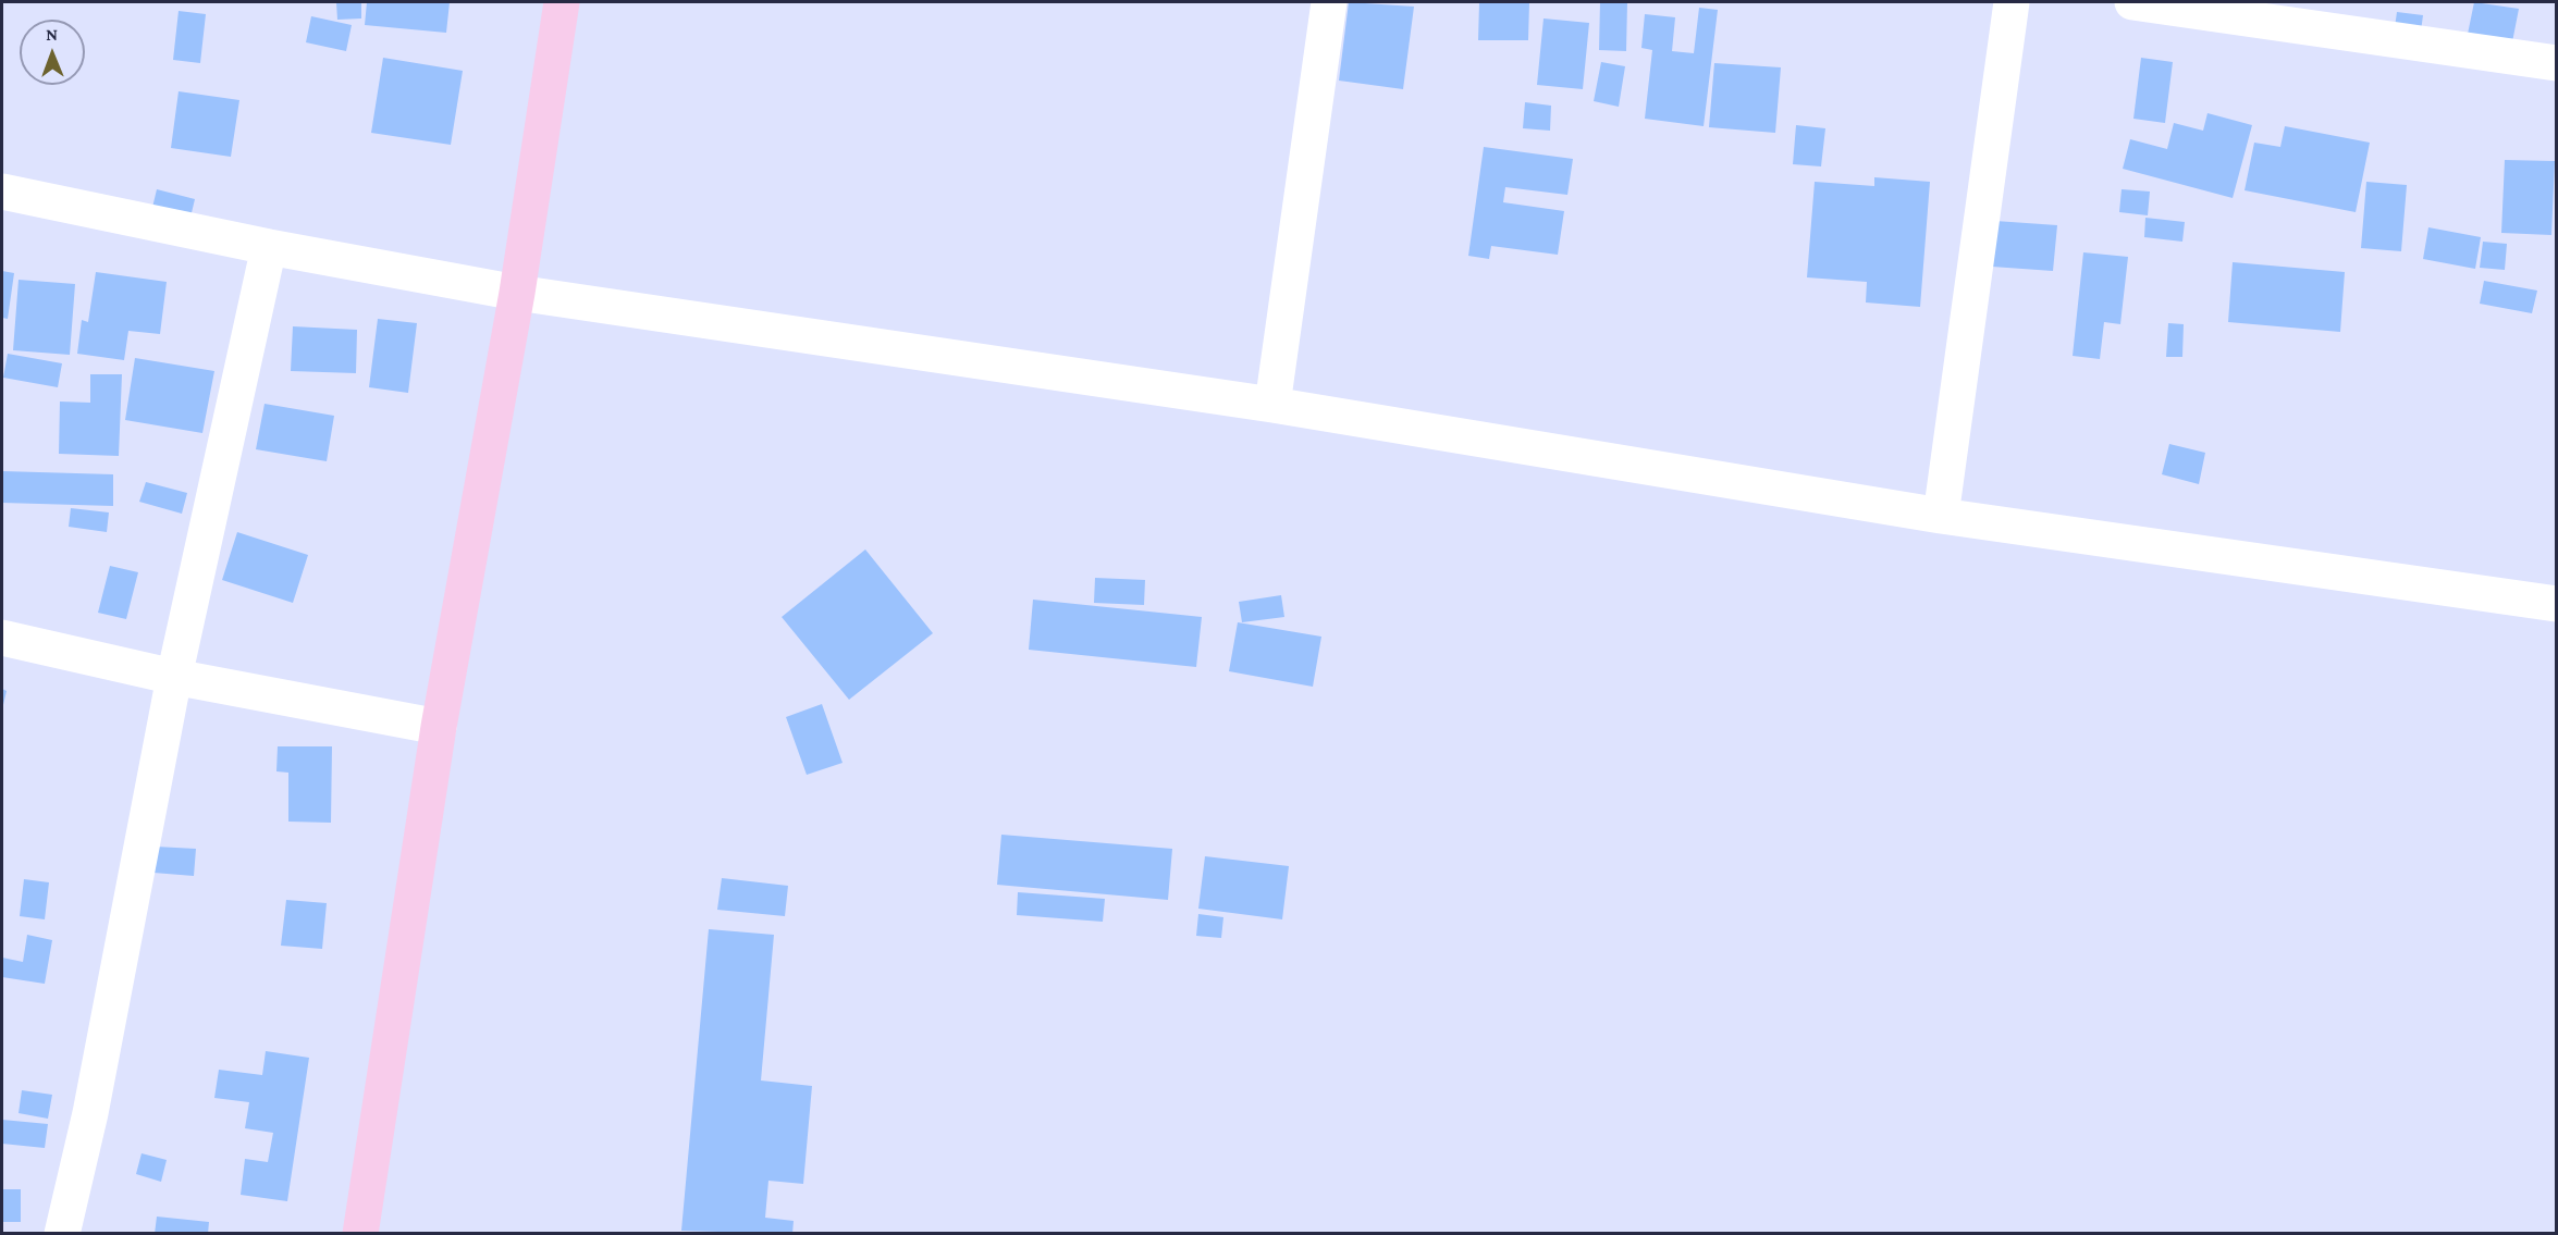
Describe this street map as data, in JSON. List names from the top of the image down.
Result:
{
  "north": "top"
}
